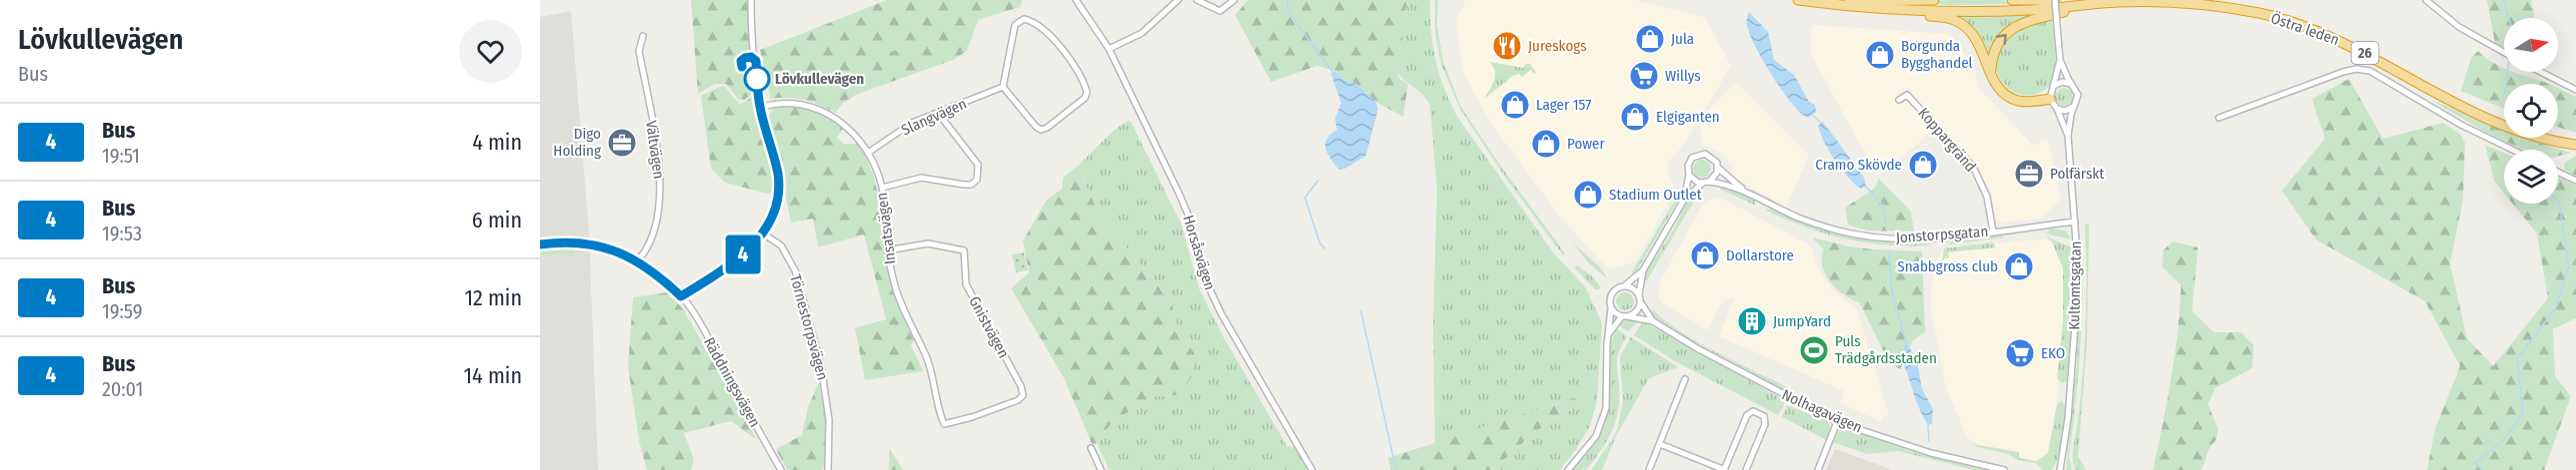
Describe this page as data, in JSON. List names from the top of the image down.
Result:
{
  "streets": {
    "highway": ["Östra leden", "26"],
    "street": [
      "Slangvägen",
      "Koppargränd",
      "Vältvägen",
      "Insatsvägen",
      "Jonstorpsgatan",
      "Horsåsvägen",
      "Kultomtsgatan",
      "Törnestorpsvägen",
      "Gnistvägen",
      "Räddningsvägen",
      "Nolhagavägen"
    ]
  },
  "crossings": [
    ["Slangvägen", "Insatsvägen"],
    ["Koppargränd", "Jonstorpsgatan"],
    ["Vältvägen", "Räddningsvägen"],
    ["Insatsvägen", "Gnistvägen"],
    ["Jonstorpsgatan", "Kultomtsgatan"],
    ["Jonstorpsgatan", "Nolhagavägen"]
  ],
  "places": {
    "shop": [
      "Jula",
      "Borgunda Bygghandel",
      "Lager 157",
      "Elgiganten",
      "Power",
      "Cramo Skövde",
      "Stadium Outlet",
      "Dollarstore",
      "Snabbgross club"
    ],
    "restaurant": ["Jureskogs"],
    "supermarket": ["Willys", "EKO"],
    "other": ["Lövkullevägen"],
    "office": ["Digo Holding", "Polfärskt"],
    "building": ["JumpYard"],
    "sports": ["Puls Trädgårdsstaden"]
  },
  "lines": ["bus line 4"],
  "north": "right",
  "page": {
    "heading": ["Lövkullevägen", "Bus"],
    "on_map": "4",
    "list": [
      {
        "mark": "4",
        "name": "Bus",
        "note": "19:51",
        "value": "4 min"
      },
      {
        "mark": "4",
        "name": "Bus",
        "note": "19:53",
        "value": "6 min"
      },
      {
        "mark": "4",
        "name": "Bus",
        "note": "19:59",
        "value": "12 min"
      },
      {
        "mark": "4",
        "name": "Bus",
        "note": "20:01",
        "value": "14 min"
      }
    ]
  }
}
